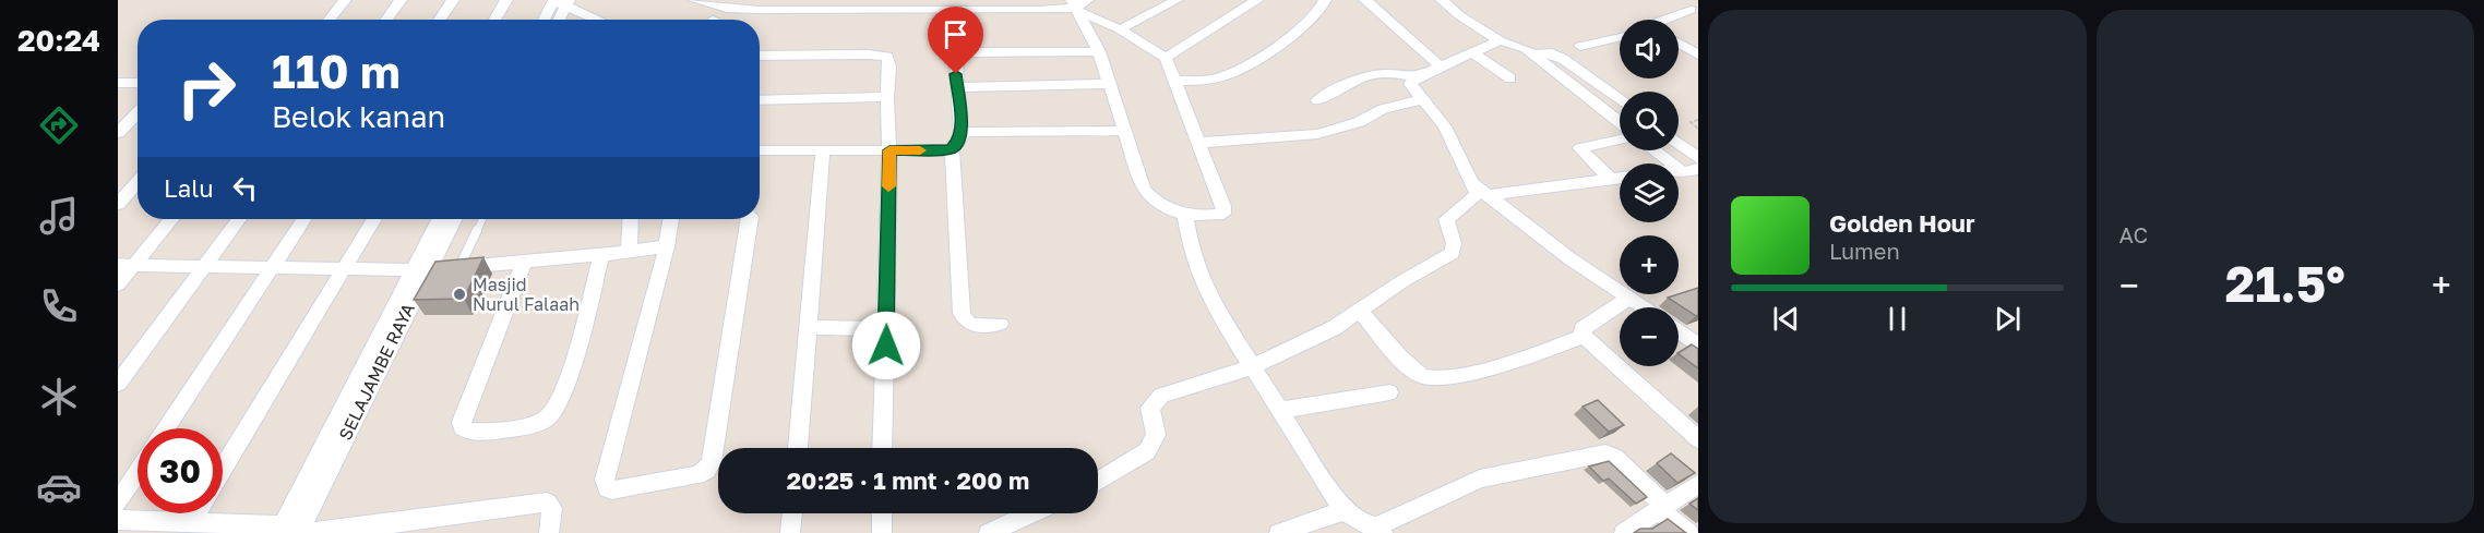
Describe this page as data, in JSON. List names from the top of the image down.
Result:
{
  "streets": {
    "street": ["SELAJAMBE RAYA"]
  },
  "places": ["Masjid Nurul Falaah"],
  "page": {
    "tabs": "20:24",
    "tile": "AC",
    "map_buttons": ["+", "−"],
    "turn": ["110 m", "Belok kanan"],
    "then": "Lalu",
    "song": ["Golden Hour", "Lumen"],
    "heat": ["−", "21.5°", "+"],
    "limit": "30",
    "trip": "20:25 · 1 mnt · 200 m"
  }
}
